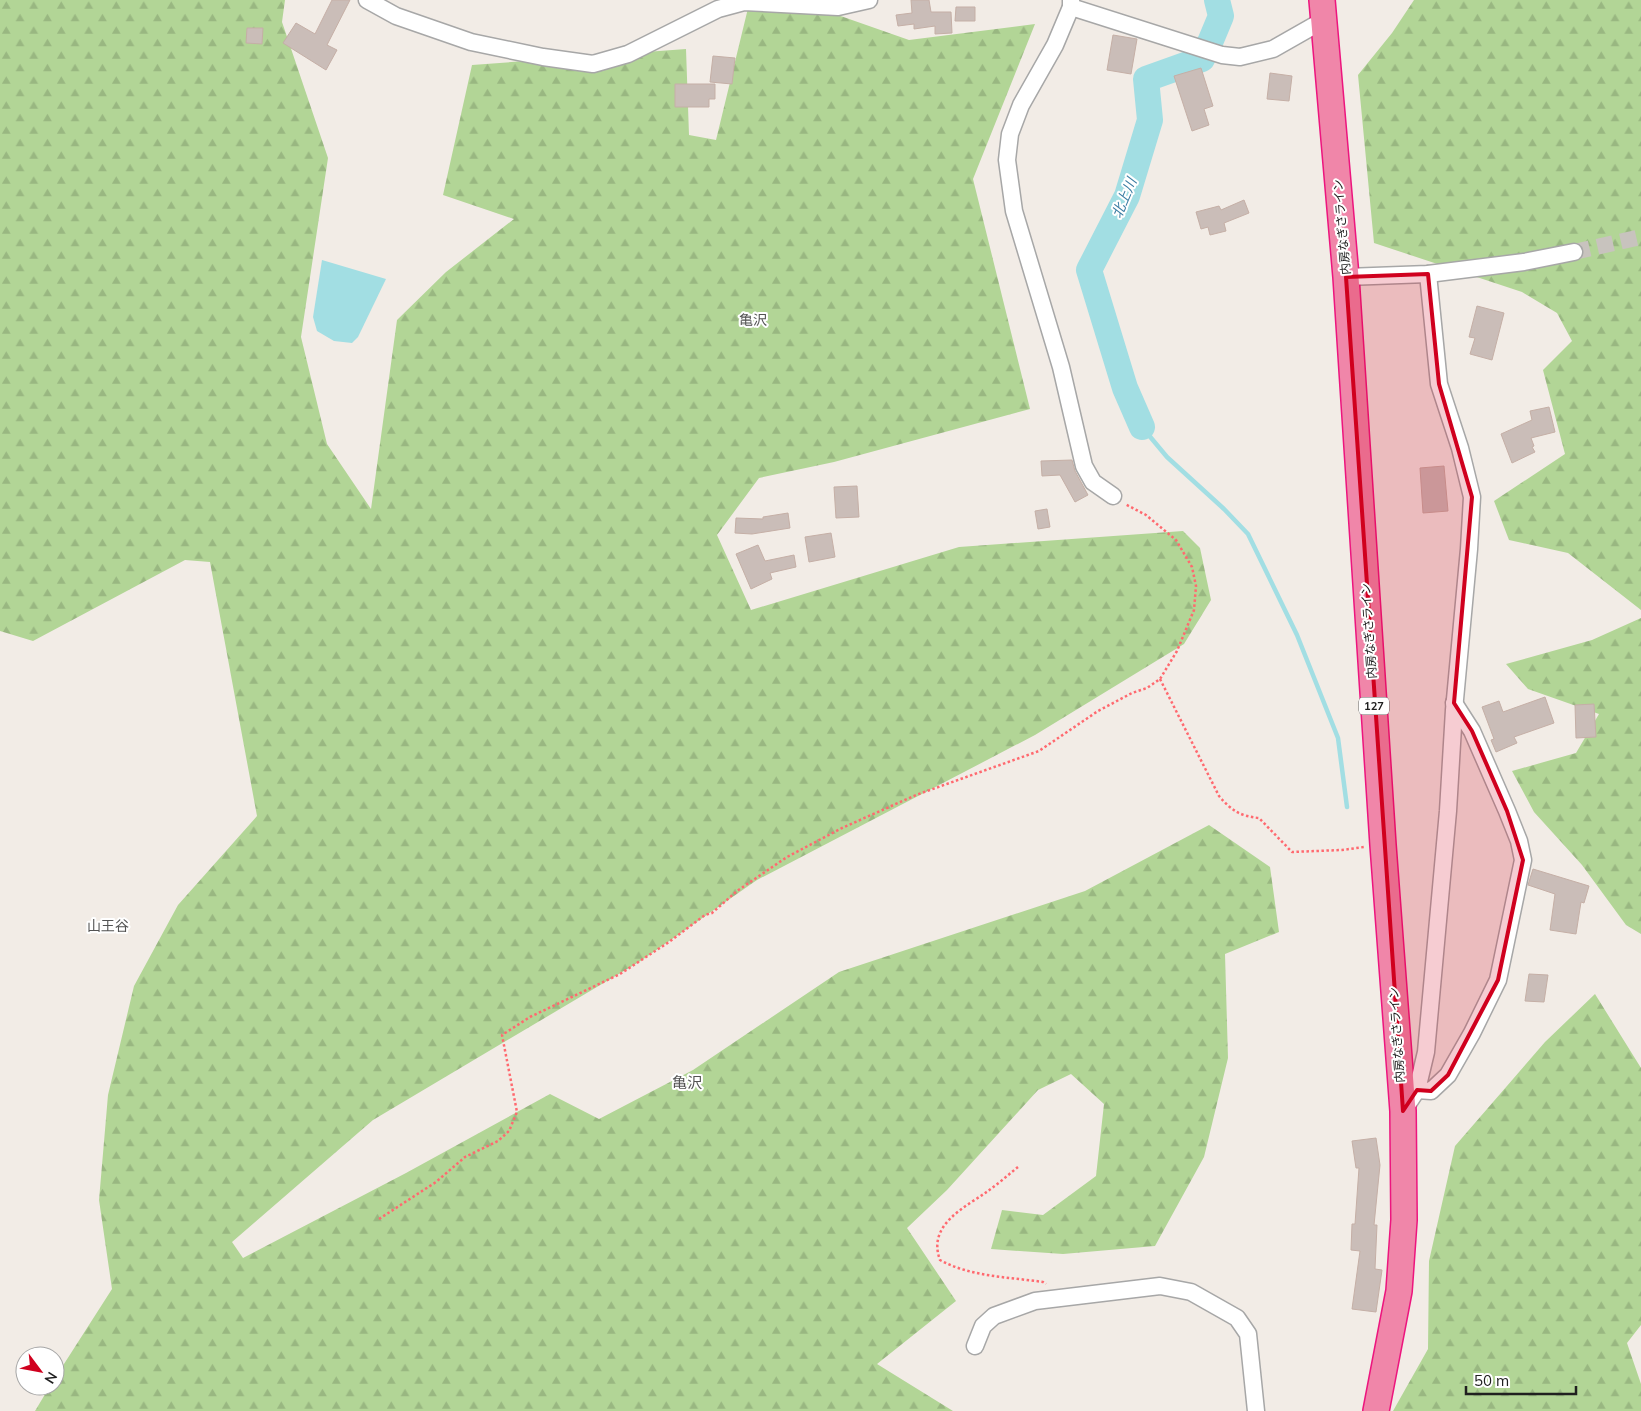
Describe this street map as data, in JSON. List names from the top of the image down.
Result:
{
  "streets": {
    "highway": ["内房なぎさライン", "127"]
  },
  "districts": ["亀沢", "山王谷", "亀沢"],
  "water": ["北上川"],
  "scale_bar": "50 m",
  "north": "bottom right"
}
